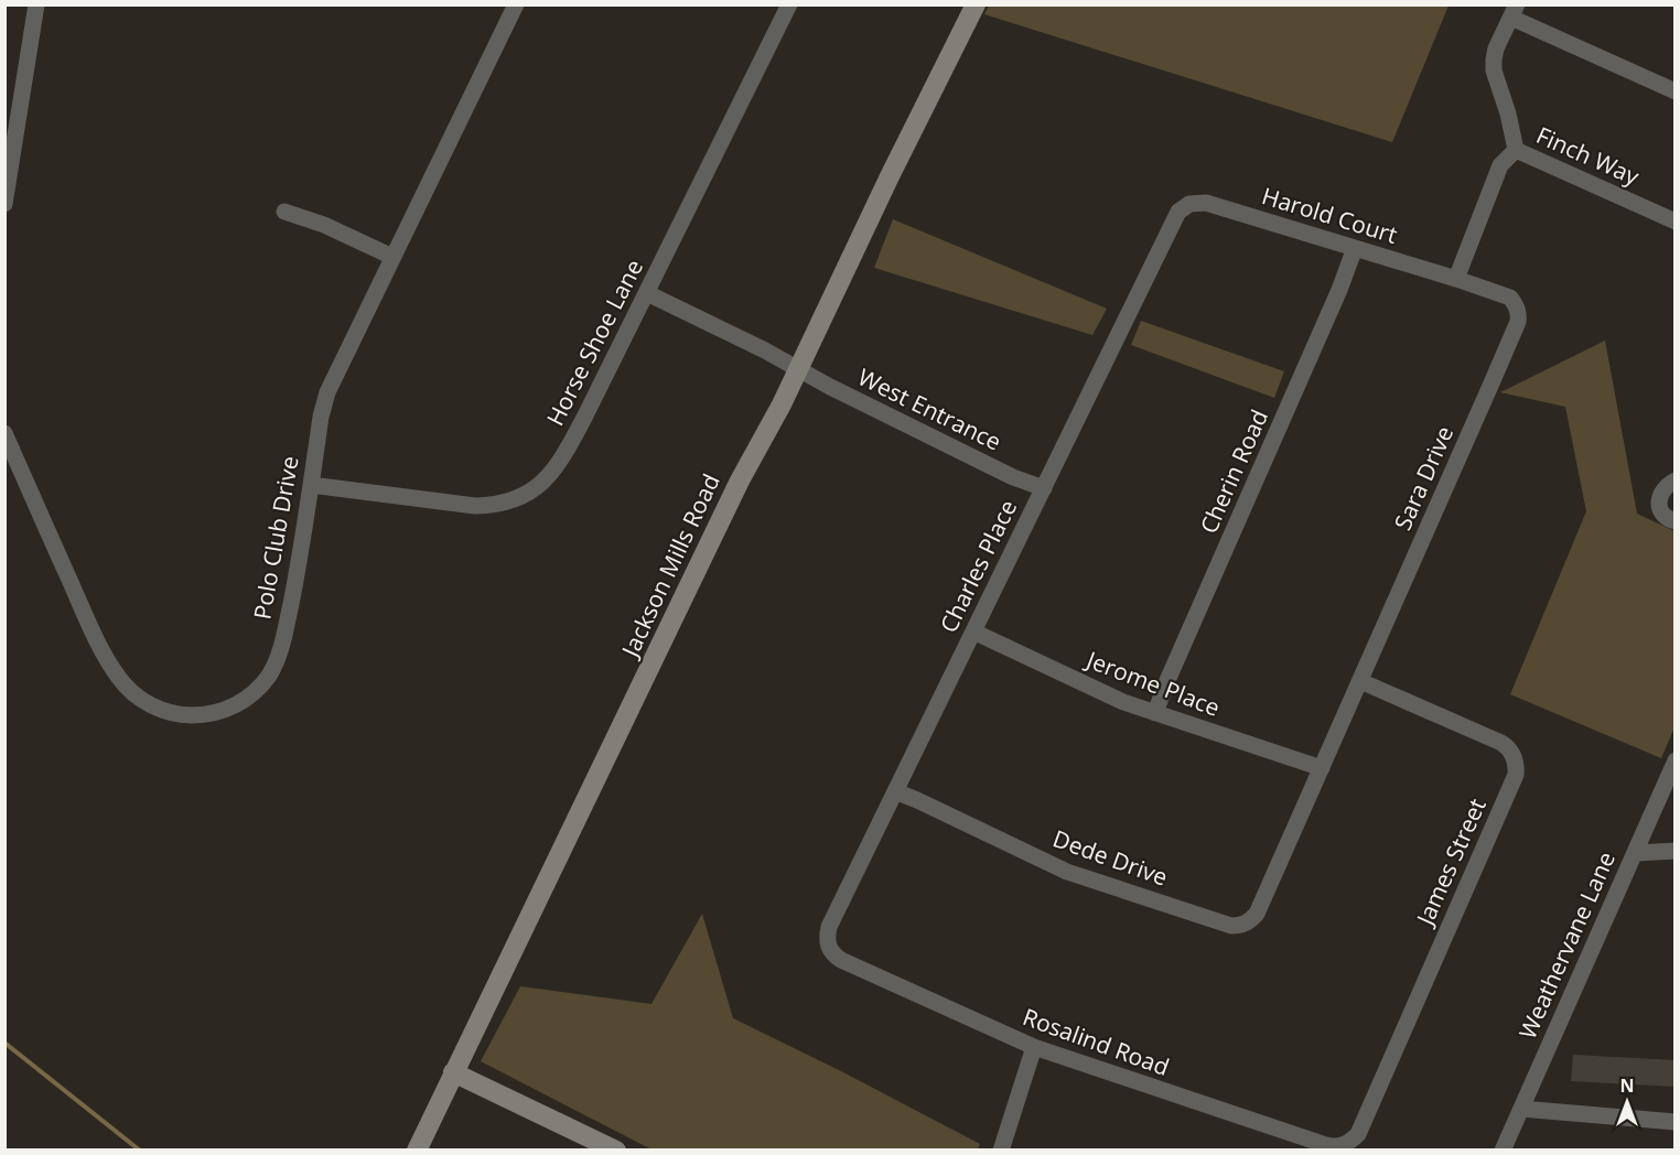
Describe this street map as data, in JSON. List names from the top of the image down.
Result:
{
  "streets": {
    "main road": ["Jackson Mills Road"],
    "street": [
      "Finch Way",
      "Harold Court",
      "Horse Shoe Lane",
      "West Entrance",
      "Cherin Road",
      "Sara Drive",
      "Polo Club Drive",
      "Charles Place",
      "Jerome Place",
      "Dede Drive",
      "James Street",
      "Weathervane Lane",
      "Rosalind Road"
    ]
  },
  "crossings": [
    ["Harold Court", "Cherin Road"],
    ["Harold Court", "Sara Drive"],
    ["Harold Court", "Charles Place"],
    ["Horse Shoe Lane", "West Entrance"],
    ["Horse Shoe Lane", "Polo Club Drive"],
    ["West Entrance", "Jackson Mills Road"],
    ["West Entrance", "Charles Place"],
    ["Cherin Road", "Jerome Place"],
    ["Sara Drive", "Jerome Place"],
    ["Sara Drive", "Dede Drive"],
    ["Sara Drive", "James Street"],
    ["Charles Place", "Jerome Place"],
    ["Charles Place", "Dede Drive"],
    ["Charles Place", "Rosalind Road"],
    ["James Street", "Rosalind Road"]
  ],
  "north": "top"
}
